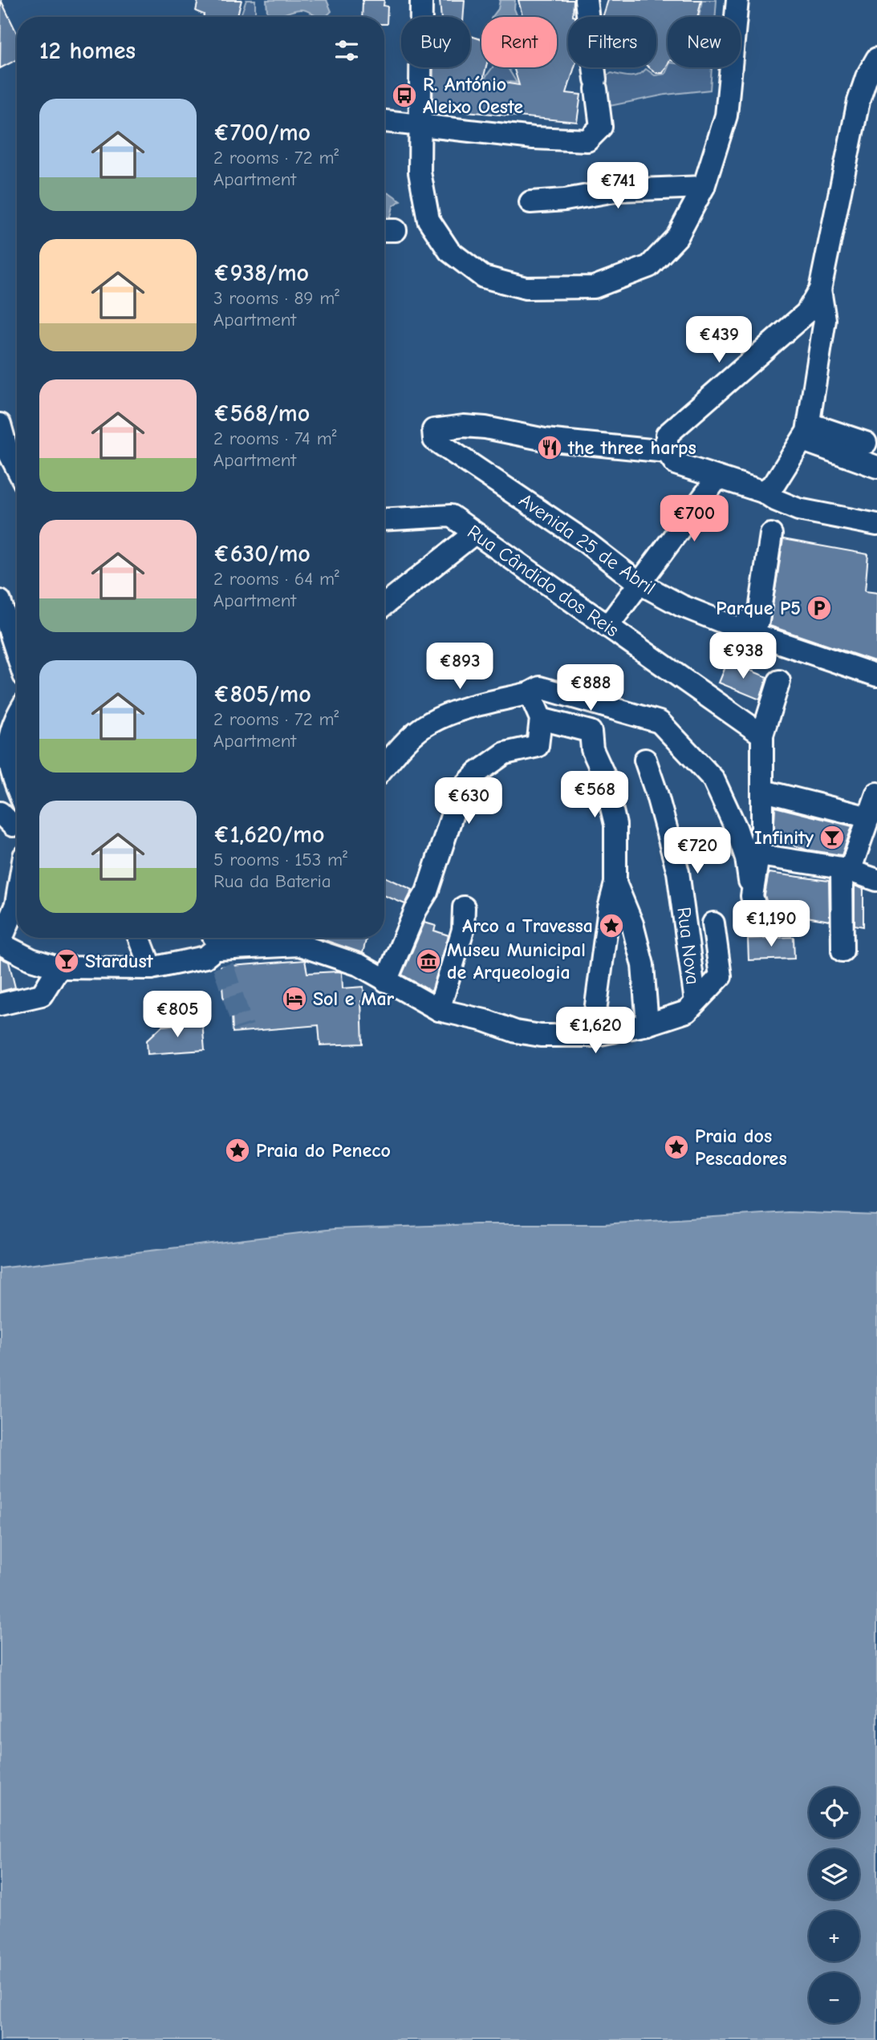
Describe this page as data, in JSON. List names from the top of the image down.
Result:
{
  "streets": {
    "street": ["Avenida 25 de Abril", "Rua Cândido dos Reis", "Rua Nova"]
  },
  "places": {
    "bus stop": ["R. António Aleixo Oeste"],
    "restaurant": ["the three harps"],
    "parking": ["Parque P5"],
    "bar": ["Infinity", "Stardust"],
    "place": ["Arco a Travessa", "Praia dos Pescadores", "Praia do Peneco"],
    "museum": ["Museu Municipal de Arqueologia"],
    "hotel": ["Sol e Mar"]
  },
  "page": {
    "chip": [
      "Buy",
      "Rent",
      "Filters",
      "New"
    ],
    "heading": "12 homes",
    "list": [
      {
        "name": "€700/mo",
        "note": "2 rooms · 72 m² · Apartment"
      },
      {
        "name": "€938/mo",
        "note": "3 rooms · 89 m² · Apartment"
      },
      {
        "name": "€568/mo",
        "note": "2 rooms · 74 m² · Apartment"
      },
      {
        "name": "€630/mo",
        "note": "2 rooms · 64 m² · Apartment"
      },
      {
        "name": "€805/mo",
        "note": "2 rooms · 72 m² · Apartment"
      },
      {
        "name": "€1,620/mo",
        "note": "5 rooms · 153 m² · Rua da Bateria"
      }
    ],
    "price": [
      "€741",
      "€439",
      "€700",
      "€938",
      "€893",
      "€888",
      "€568",
      "€630",
      "€720",
      "€1,190",
      "€805",
      "€1,620"
    ],
    "map_buttons": ["+", "−"]
  }
}
